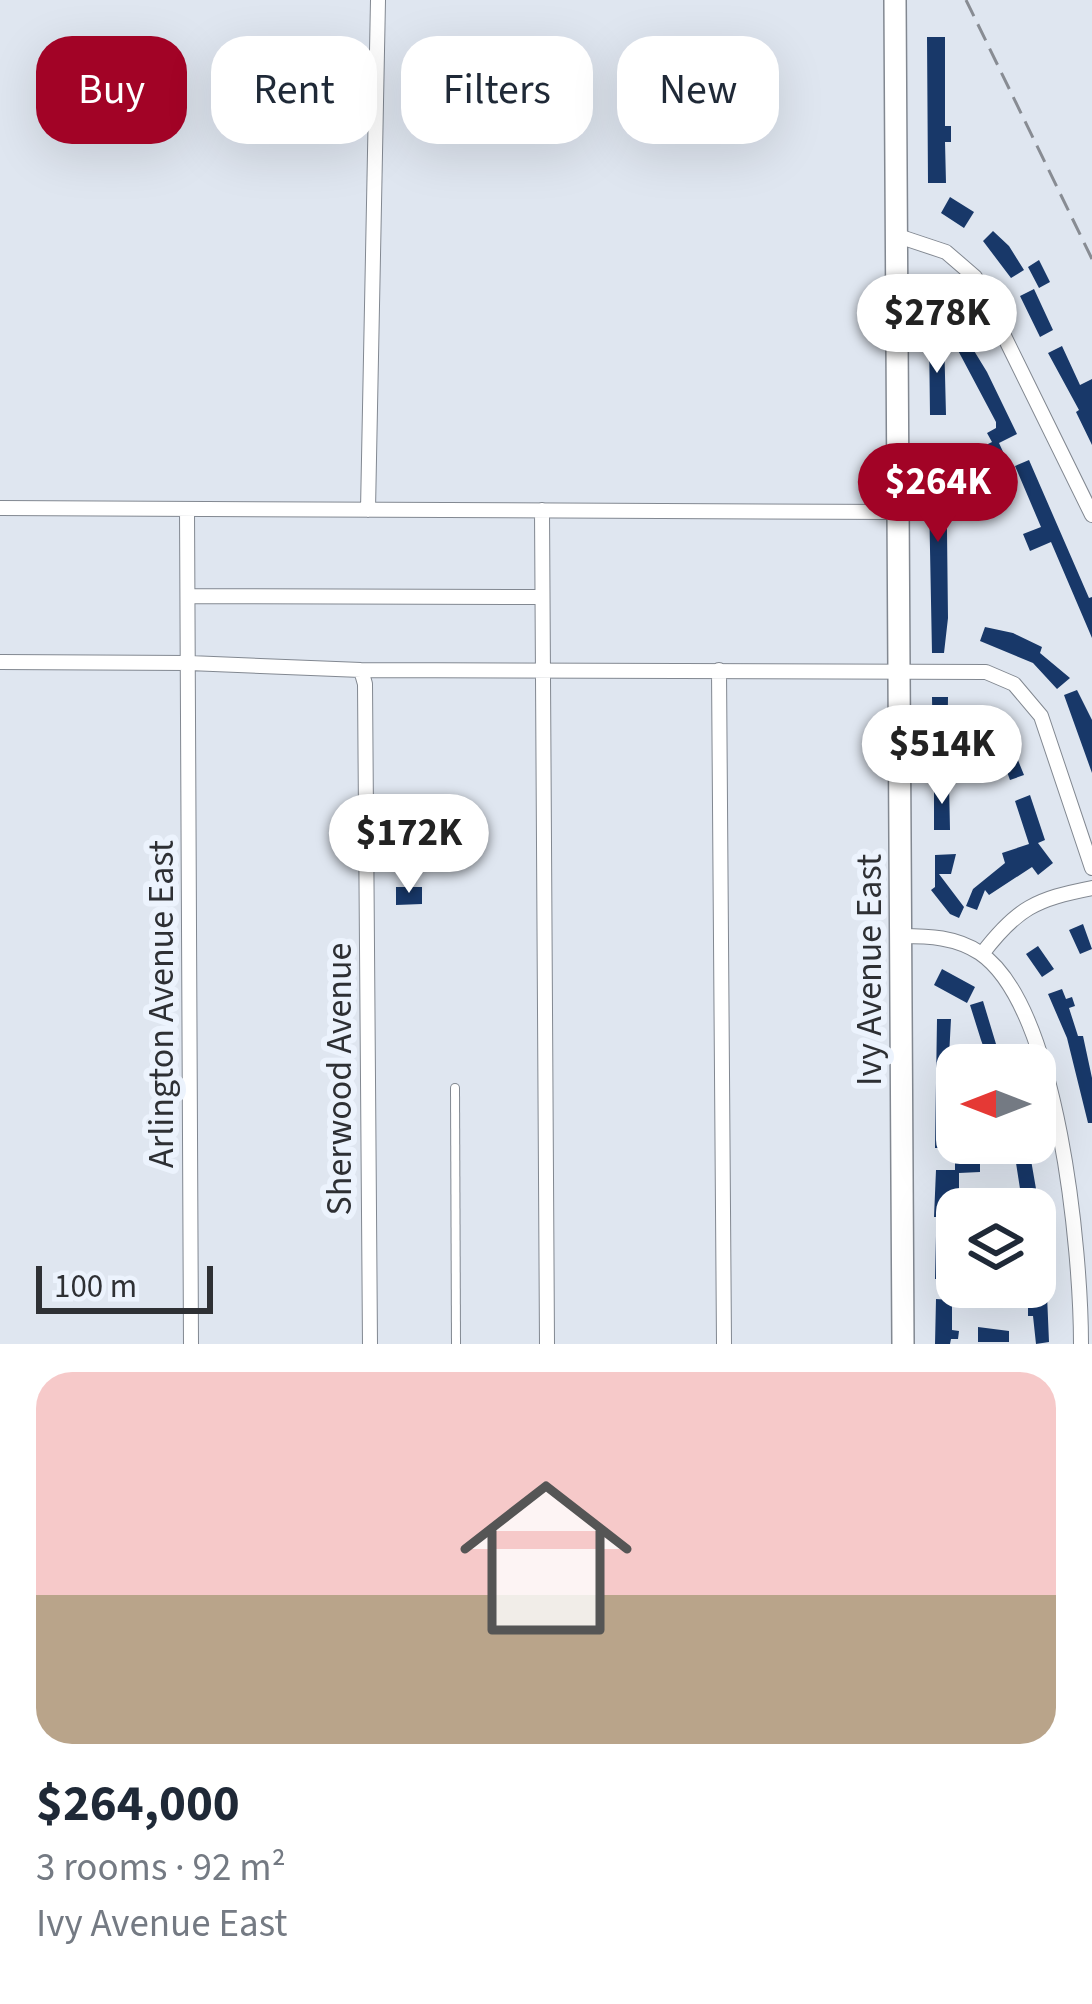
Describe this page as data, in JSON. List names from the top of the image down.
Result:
{
  "streets": {
    "street": ["Ivy Avenue East", "Arlington Avenue East", "Sherwood Avenue"]
  },
  "scale_bar": "100 m",
  "north": "left",
  "page": {
    "chip": [
      "Buy",
      "Rent",
      "Filters",
      "New"
    ],
    "price": [
      "$278K",
      "$264K",
      "$514K",
      "$172K"
    ],
    "scale": "100 m",
    "list": [
      {
        "name": "$264,000",
        "note": "3 rooms · 92 m² · Ivy Avenue East"
      }
    ]
  }
}
